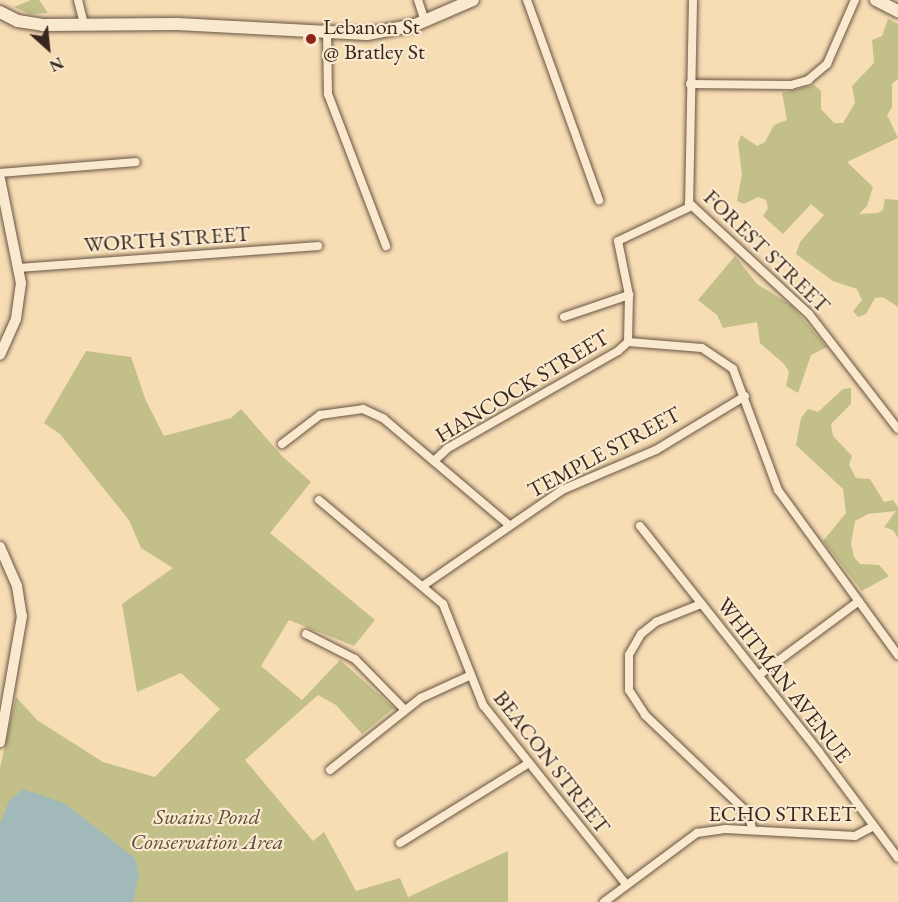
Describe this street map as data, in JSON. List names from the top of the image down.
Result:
{
  "streets": {
    "street": [
      "WORTH STREET",
      "FOREST STREET",
      "HANCOCK STREET",
      "TEMPLE STREET",
      "WHITMAN AVENUE",
      "BEACON STREET",
      "ECHO STREET"
    ]
  },
  "crossings": [
    ["TEMPLE STREET", "BEACON STREET"],
    ["WHITMAN AVENUE", "ECHO STREET"],
    ["BEACON STREET", "ECHO STREET"]
  ],
  "parks": ["Swains Pond Conservation Area"],
  "places": ["Lebanon St @ Bratley St"],
  "north": "bottom right"
}
